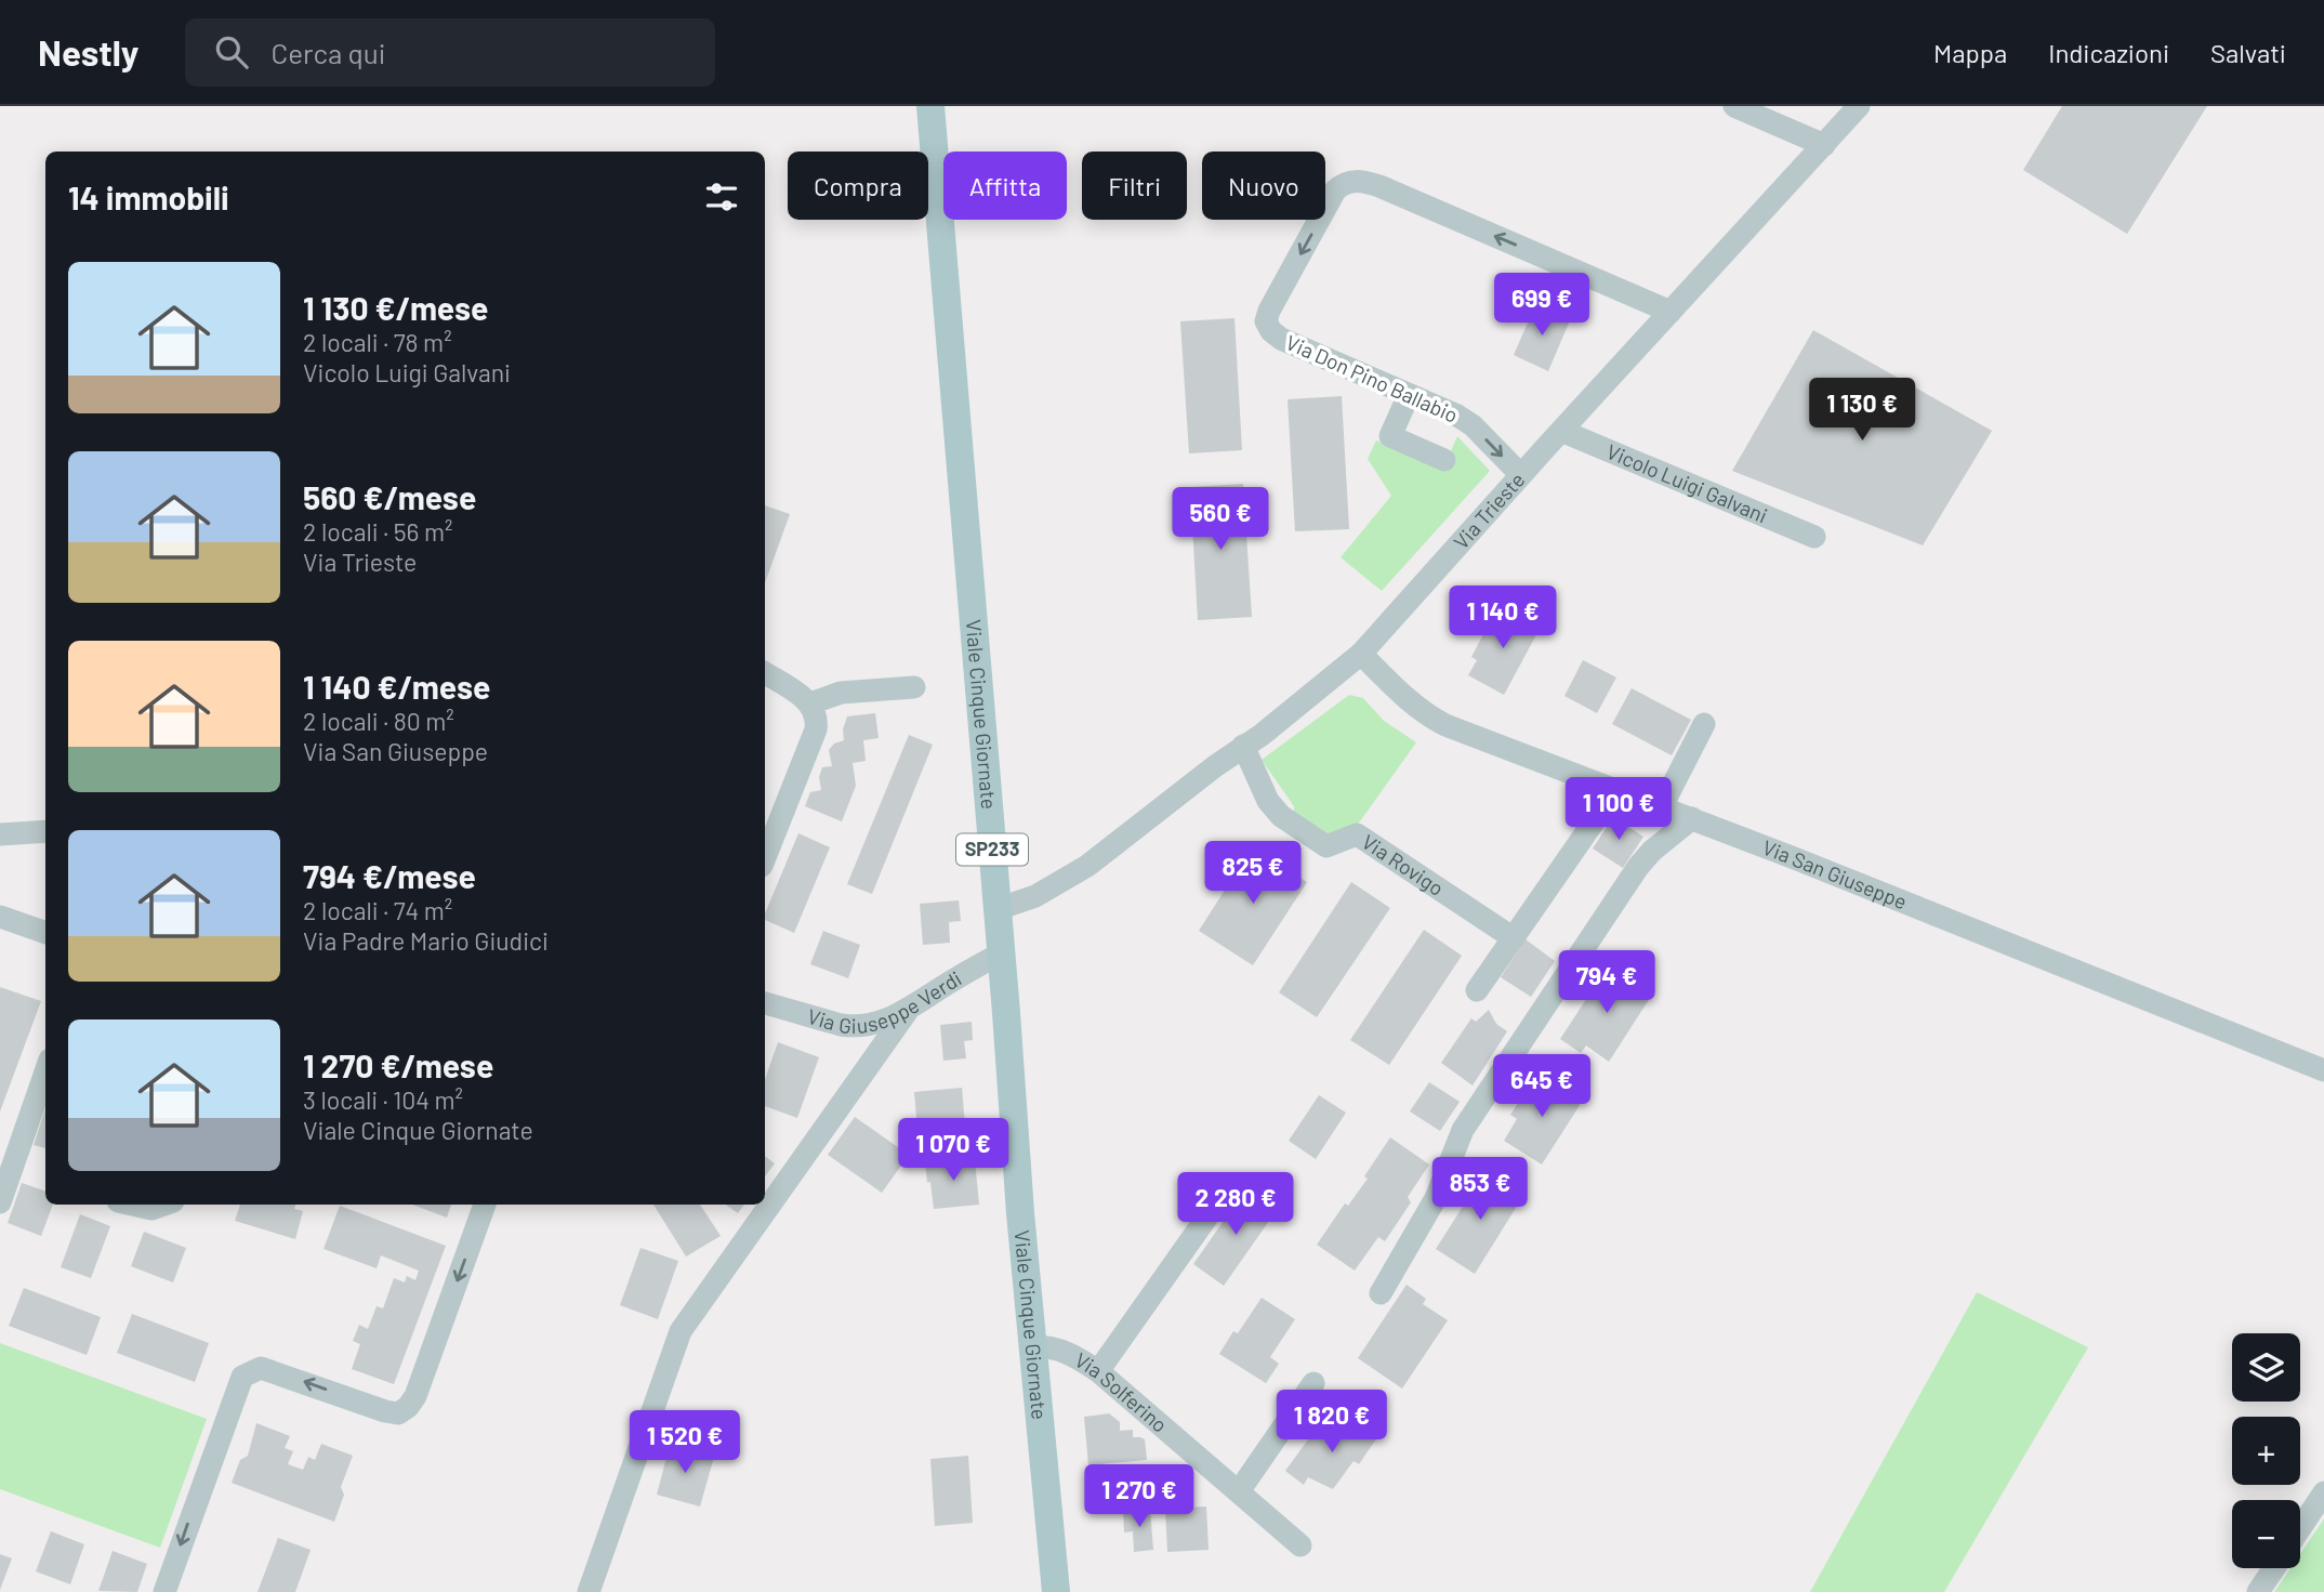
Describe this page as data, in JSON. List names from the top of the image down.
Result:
{
  "streets": {
    "main road": ["Viale Cinque Giornate", "SP233"],
    "street": [
      "Via Don Pino Ballabio",
      "Vicolo Luigi Galvani",
      "Via Trieste",
      "Via Rovigo",
      "Via San Giuseppe",
      "Via Giuseppe Verdi",
      "Via Solferino"
    ]
  },
  "crossings": [
    ["Via Don Pino Ballabio", "Via Trieste"],
    ["Vicolo Luigi Galvani", "Via Trieste"],
    ["Via Trieste", "Viale Cinque Giornate"],
    ["Via Trieste", "Via Rovigo"],
    ["Via Trieste", "Via San Giuseppe"],
    ["Viale Cinque Giornate", "Via Giuseppe Verdi"],
    ["Viale Cinque Giornate", "Via Solferino"]
  ],
  "page": {
    "header": "Nestly",
    "search": "Cerca qui",
    "nav": ["Mappa", "Indicazioni", "Salvati"],
    "chip": [
      "Compra",
      "Affitta",
      "Filtri",
      "Nuovo"
    ],
    "heading": "14 immobili",
    "list": [
      {
        "name": "1 130 €/mese",
        "note": "2 locali · 78 m² · Vicolo Luigi Galvani"
      },
      {
        "name": "560 €/mese",
        "note": "2 locali · 56 m² · Via Trieste"
      },
      {
        "name": "1 140 €/mese",
        "note": "2 locali · 80 m² · Via San Giuseppe"
      },
      {
        "name": "794 €/mese",
        "note": "2 locali · 74 m² · Via Padre Mario Giudici"
      },
      {
        "name": "1 270 €/mese",
        "note": "3 locali · 104 m² · Viale Cinque Giornate"
      }
    ],
    "price": [
      "699 €",
      "1 130 €",
      "560 €",
      "1 140 €",
      "1 100 €",
      "825 €",
      "794 €",
      "645 €",
      "1 070 €",
      "853 €",
      "2 280 €",
      "1 820 €",
      "1 520 €",
      "1 270 €"
    ],
    "map_buttons": ["+", "−"]
  }
}
